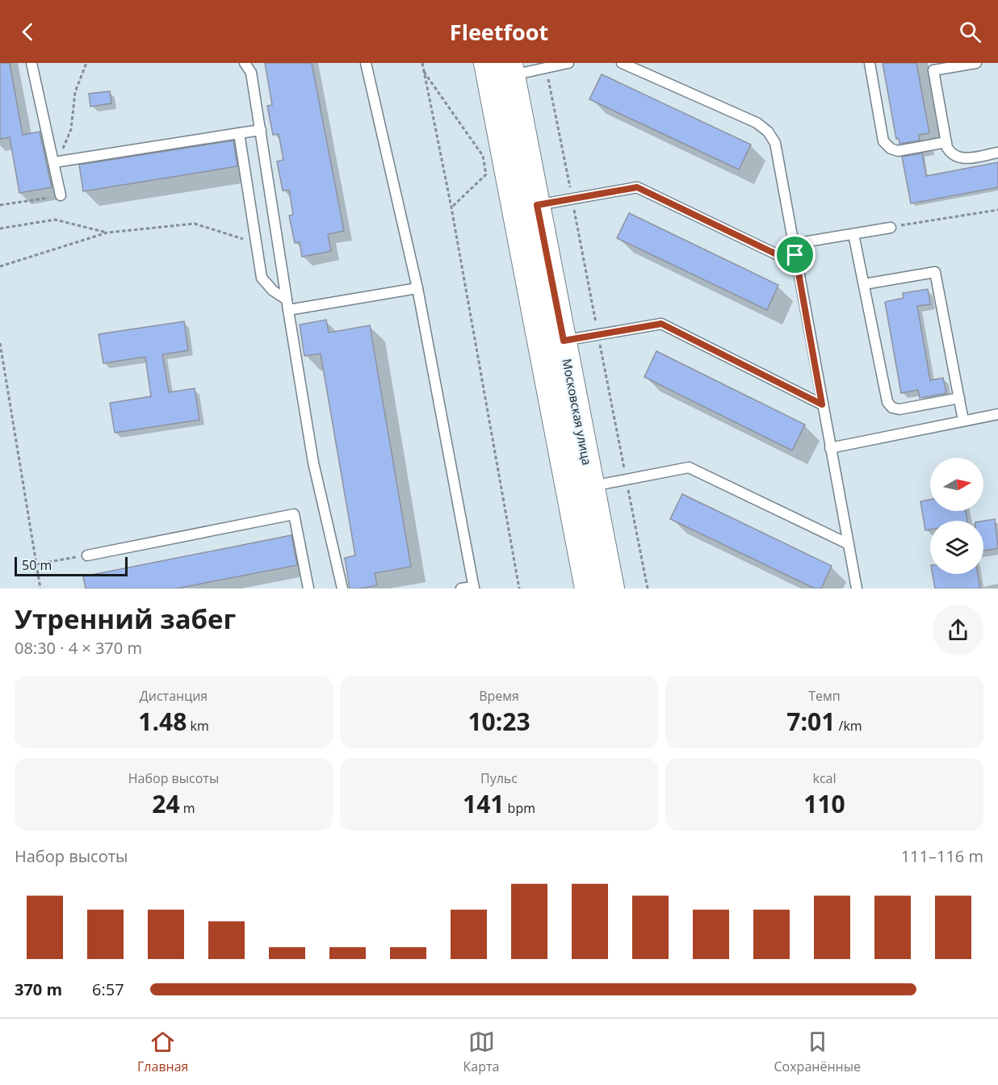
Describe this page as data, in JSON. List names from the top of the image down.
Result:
{
  "streets": {
    "main road": ["Московская улица"]
  },
  "scale_bar": "50 m",
  "north": "right",
  "page": {
    "header": "Fleetfoot",
    "scale": "50 m",
    "heading": ["Утренний забег", "08:30 · 4 × 370 m"],
    "stats": [
      ["Дистанция", "1.48 km"],
      ["Время", "10:23"],
      ["Темп", "7:01 /km"],
      ["Набор высоты", "24 m"],
      ["Пульс", "141 bpm"],
      ["kcal", "110"]
    ],
    "chart": ["Набор высоты", "111–116 m"],
    "list": [
      {
        "name": "370 m",
        "note": "6:57"
      }
    ],
    "tabs": ["Главная", "Карта", "Сохранённые"]
  }
}
